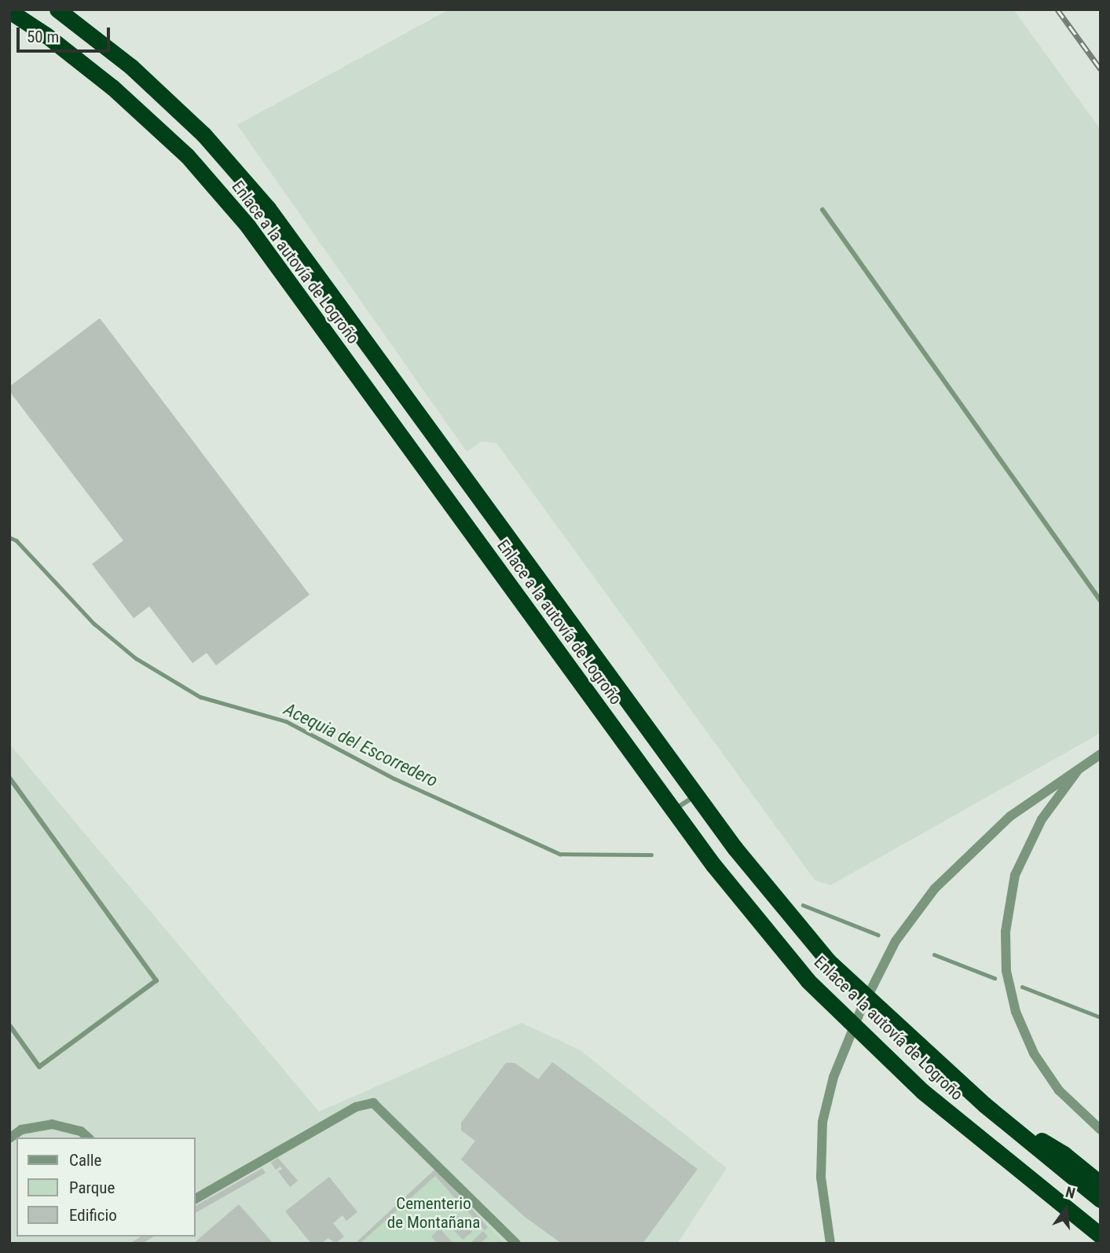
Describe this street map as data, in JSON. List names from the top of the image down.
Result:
{
  "streets": {
    "highway": ["Enlace a la autovía de Logroño"]
  },
  "water": ["Acequia del Escorredero"],
  "parks": ["Cementerio de Montañana"],
  "legend": ["Calle", "Parque", "Edificio"],
  "scale_bar": "50 m",
  "north": "top"
}
